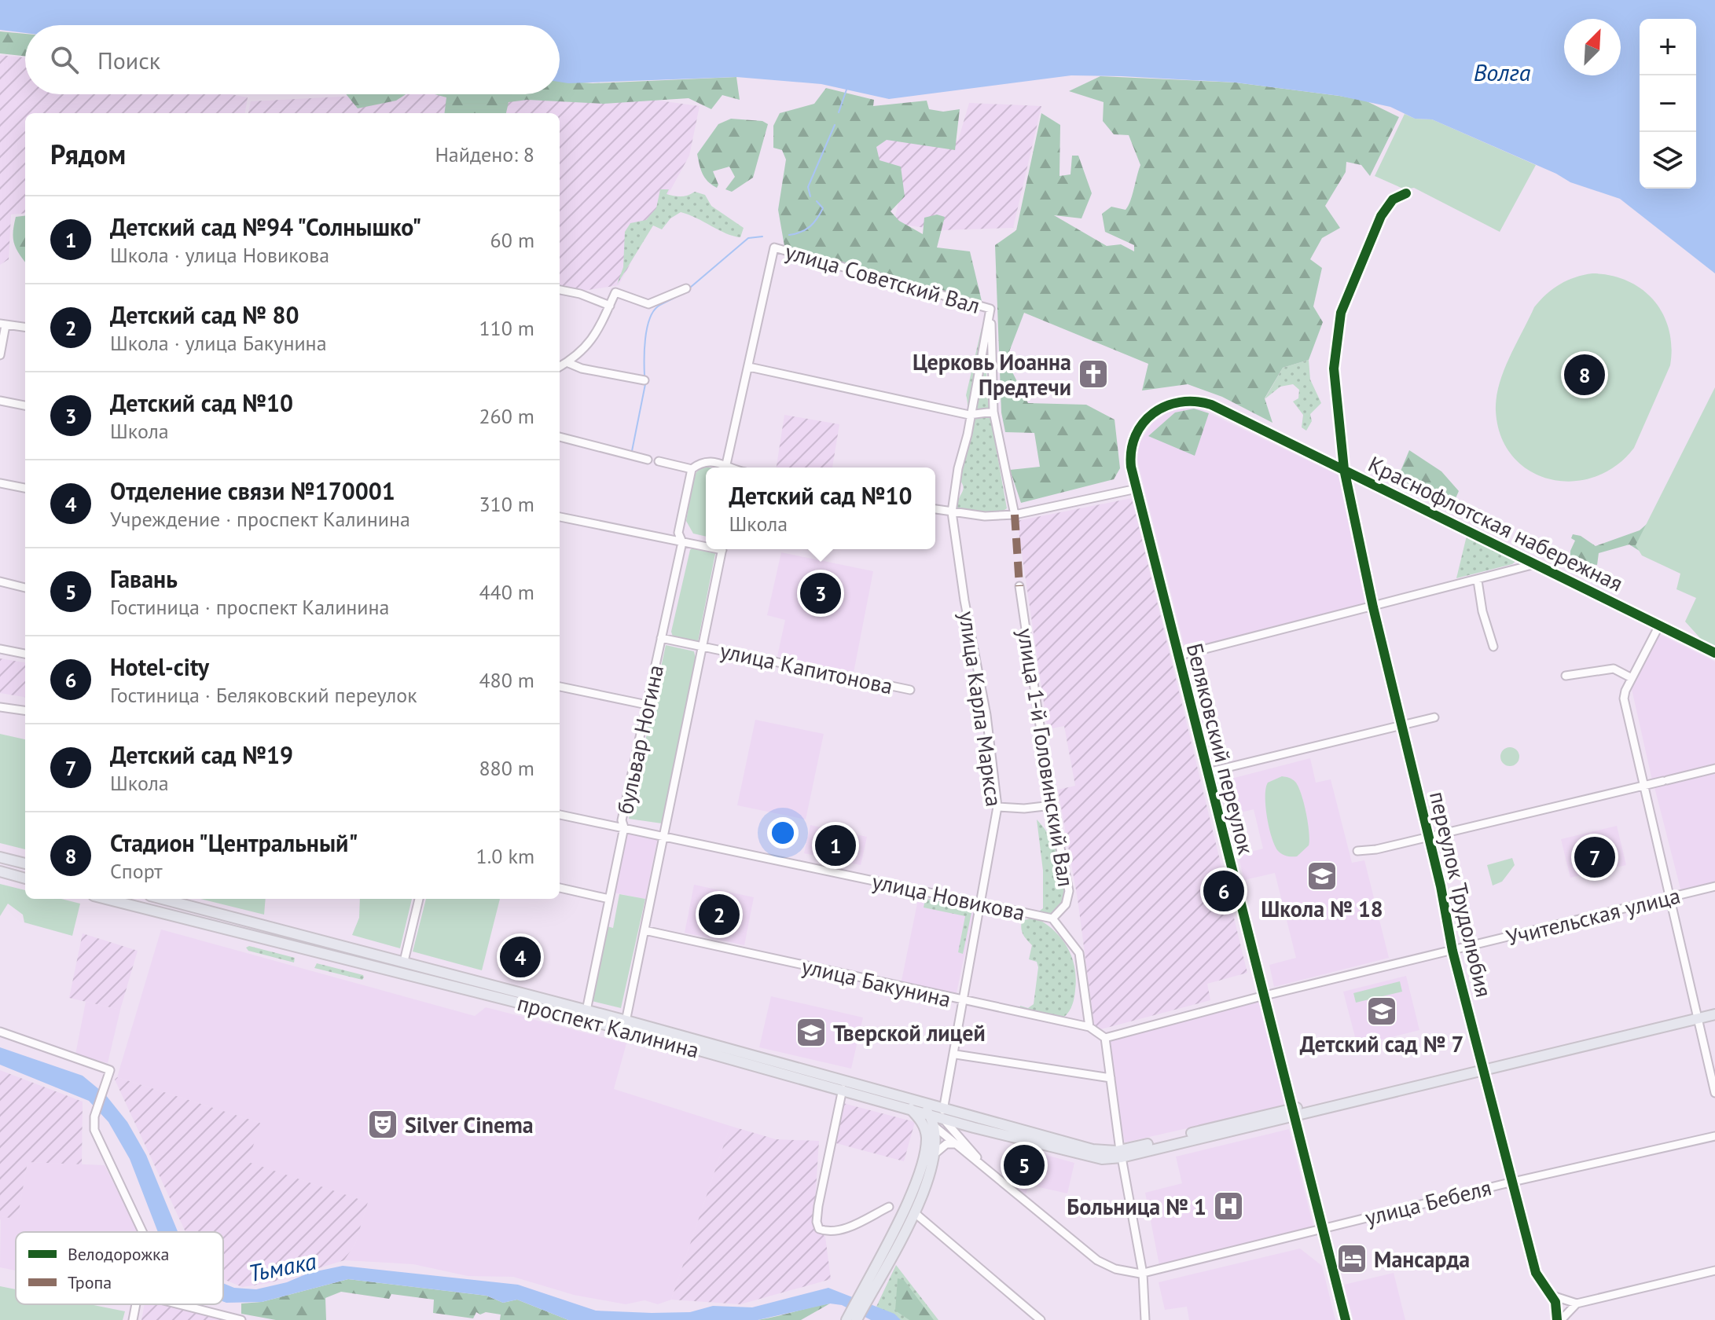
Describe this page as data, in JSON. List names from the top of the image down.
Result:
{
  "streets": {
    "main road": ["проспект Калинина"],
    "street": [
      "улица Советский Вал",
      "Краснофлотская набережная",
      "улица Капитонова",
      "улица Карла Маркса",
      "бульвар Ногина",
      "Беляковский переулок",
      "улица 1-й Головинский Вал",
      "переулок Трудолюбия",
      "улица Новикова",
      "Учительская улица",
      "улица Бакунина",
      "улица Бебеля"
    ]
  },
  "crossings": [
    ["улица Советский Вал", "улица Карла Маркса"],
    ["Краснофлотская набережная", "Беляковский переулок"],
    ["Краснофлотская набережная", "переулок Трудолюбия"],
    ["улица Капитонова", "бульвар Ногина"],
    ["улица Карла Маркса", "улица Новикова"],
    ["улица Карла Маркса", "улица Бакунина"],
    ["улица Карла Маркса", "проспект Калинина"],
    ["бульвар Ногина", "улица Новикова"],
    ["бульвар Ногина", "улица Бакунина"],
    ["бульвар Ногина", "проспект Калинина"],
    ["Беляковский переулок", "Учительская улица"],
    ["Беляковский переулок", "улица Бебеля"],
    ["улица 1-й Головинский Вал", "улица Новикова"],
    ["улица 1-й Головинский Вал", "улица Бакунина"],
    ["переулок Трудолюбия", "Учительская улица"],
    ["переулок Трудолюбия", "улица Бебеля"],
    ["Учительская улица", "улица Бакунина"]
  ],
  "water": ["Волга", "Тьмака"],
  "places": {
    "church": ["Церковь Иоанна Предтечи"],
    "school or university": ["Школа № 18", "Детский сад № 7", "Тверской лицей"],
    "theatre": ["Silver Cinema"],
    "hospital": ["Больница № 1"],
    "hotel": ["Мансарда"]
  },
  "legend": ["Велодорожка", "Тропа"],
  "north": "top right",
  "page": {
    "map_buttons": ["+", "−"],
    "search": "Поиск",
    "heading": ["Рядом", "Найдено: 8"],
    "list": [
      {
        "mark": "1",
        "name": "Детский сад №94 \"Солнышко\"",
        "note": "Школа · улица Новикова",
        "value": "60 m"
      },
      {
        "mark": "2",
        "name": "Детский сад № 80",
        "note": "Школа · улица Бакунина",
        "value": "110 m"
      },
      {
        "mark": "3",
        "name": "Детский сад №10",
        "note": "Школа",
        "value": "260 m"
      },
      {
        "mark": "4",
        "name": "Отделение связи №170001",
        "note": "Учреждение · проспект Калинина",
        "value": "310 m"
      },
      {
        "mark": "5",
        "name": "Гавань",
        "note": "Гостиница · проспект Калинина",
        "value": "440 m"
      },
      {
        "mark": "6",
        "name": "Hotel-city",
        "note": "Гостиница · Беляковский переулок",
        "value": "480 m"
      },
      {
        "mark": "7",
        "name": "Детский сад №19",
        "note": "Школа",
        "value": "880 m"
      },
      {
        "mark": "8",
        "name": "Стадион \"Центральный\"",
        "note": "Спорт",
        "value": "1.0 km"
      }
    ],
    "pins": [
      "8",
      "3",
      "1",
      "7",
      "6",
      "2",
      "4",
      "5"
    ],
    "popup": ["Детский сад №10", "Школа"]
  }
}
